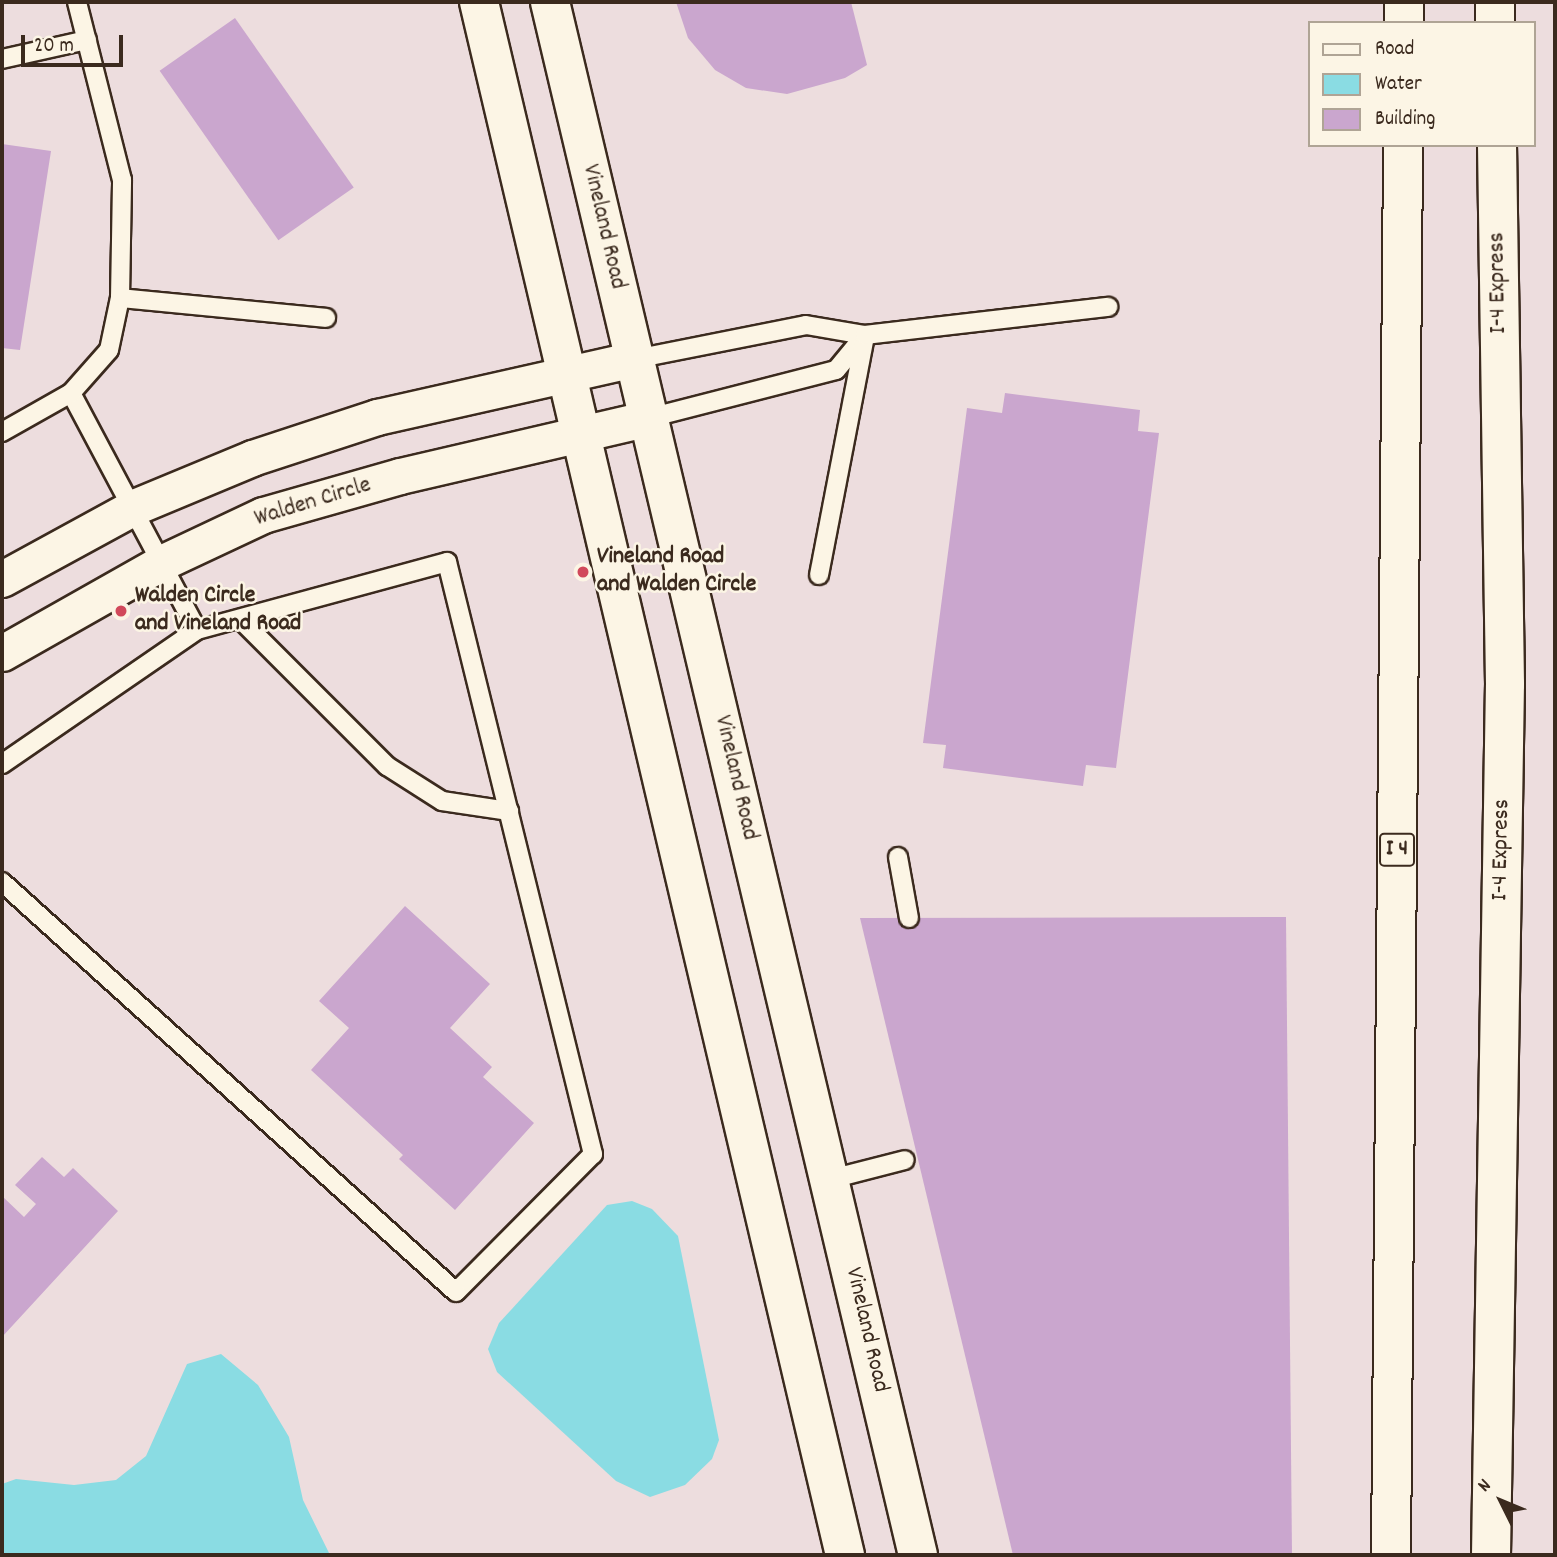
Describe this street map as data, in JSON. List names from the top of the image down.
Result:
{
  "streets": {
    "main road": ["Vineland Road", "I-4 Express", "I 4"],
    "street": ["Walden Circle"]
  },
  "crossings": [
    ["Vineland Road", "Walden Circle"]
  ],
  "places": ["Vineland Road and Walden Circle", "Walden Circle and Vineland Road"],
  "legend": ["Road", "Water", "Building"],
  "scale_bar": "20 m",
  "north": "top left"
}
